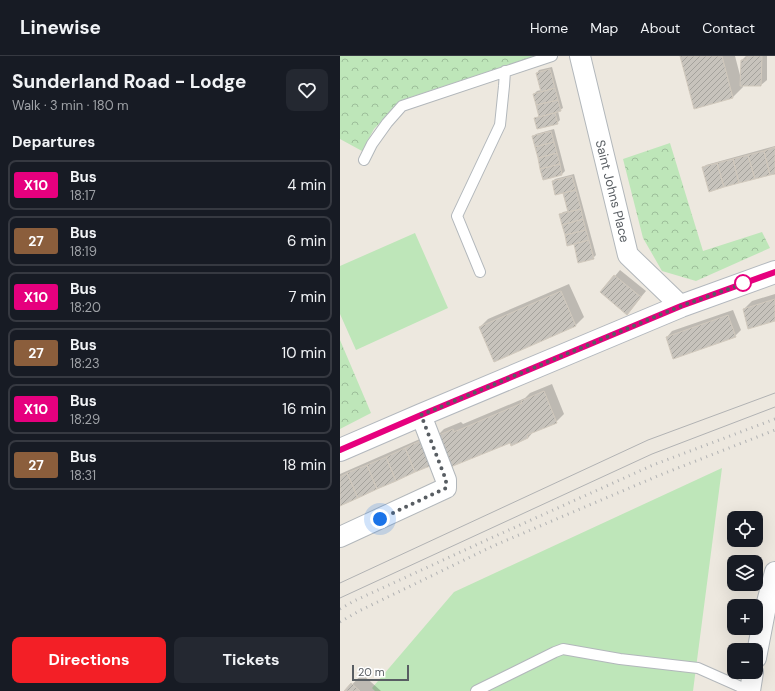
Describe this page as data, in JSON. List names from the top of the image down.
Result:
{
  "streets": {
    "street": ["Saint Johns Place"]
  },
  "lines": ["bus line X10"],
  "scale_bar": "20 m",
  "page": {
    "header": "Linewise",
    "nav": [
      "Home",
      "Map",
      "About",
      "Contact"
    ],
    "heading": [
      ["Sunderland Road - Lodge", "Walk · 3 min · 180 m"],
      "Departures"
    ],
    "list": [
      {
        "mark": "X10",
        "name": "Bus",
        "note": "18:17",
        "value": "4 min"
      },
      {
        "mark": "27",
        "name": "Bus",
        "note": "18:19",
        "value": "6 min"
      },
      {
        "mark": "X10",
        "name": "Bus",
        "note": "18:20",
        "value": "7 min"
      },
      {
        "mark": "27",
        "name": "Bus",
        "note": "18:23",
        "value": "10 min"
      },
      {
        "mark": "X10",
        "name": "Bus",
        "note": "18:29",
        "value": "16 min"
      },
      {
        "mark": "27",
        "name": "Bus",
        "note": "18:31",
        "value": "18 min"
      }
    ],
    "map_buttons": ["+", "−"],
    "buttons": ["Directions", "Tickets"],
    "scale": "20 m"
  }
}
